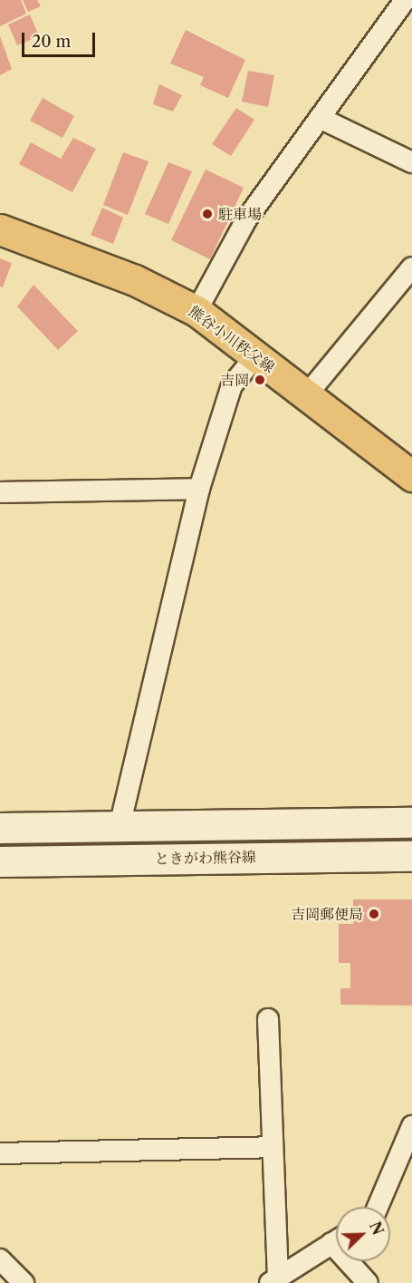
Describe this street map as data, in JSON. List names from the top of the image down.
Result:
{
  "streets": {
    "main road": ["熊谷小川秩父線", "ときがわ熊谷線"]
  },
  "places": ["駐車場", "吉岡", "吉岡郵便局"],
  "scale_bar": "20 m",
  "north": "top right"
}
